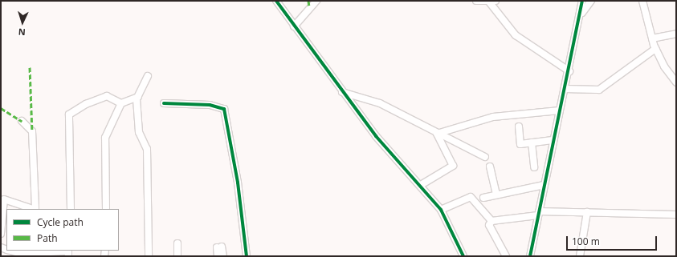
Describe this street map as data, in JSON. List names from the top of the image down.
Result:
{
  "legend": ["Cycle path", "Path"],
  "scale_bar": "100 m",
  "north": "bottom"
}
